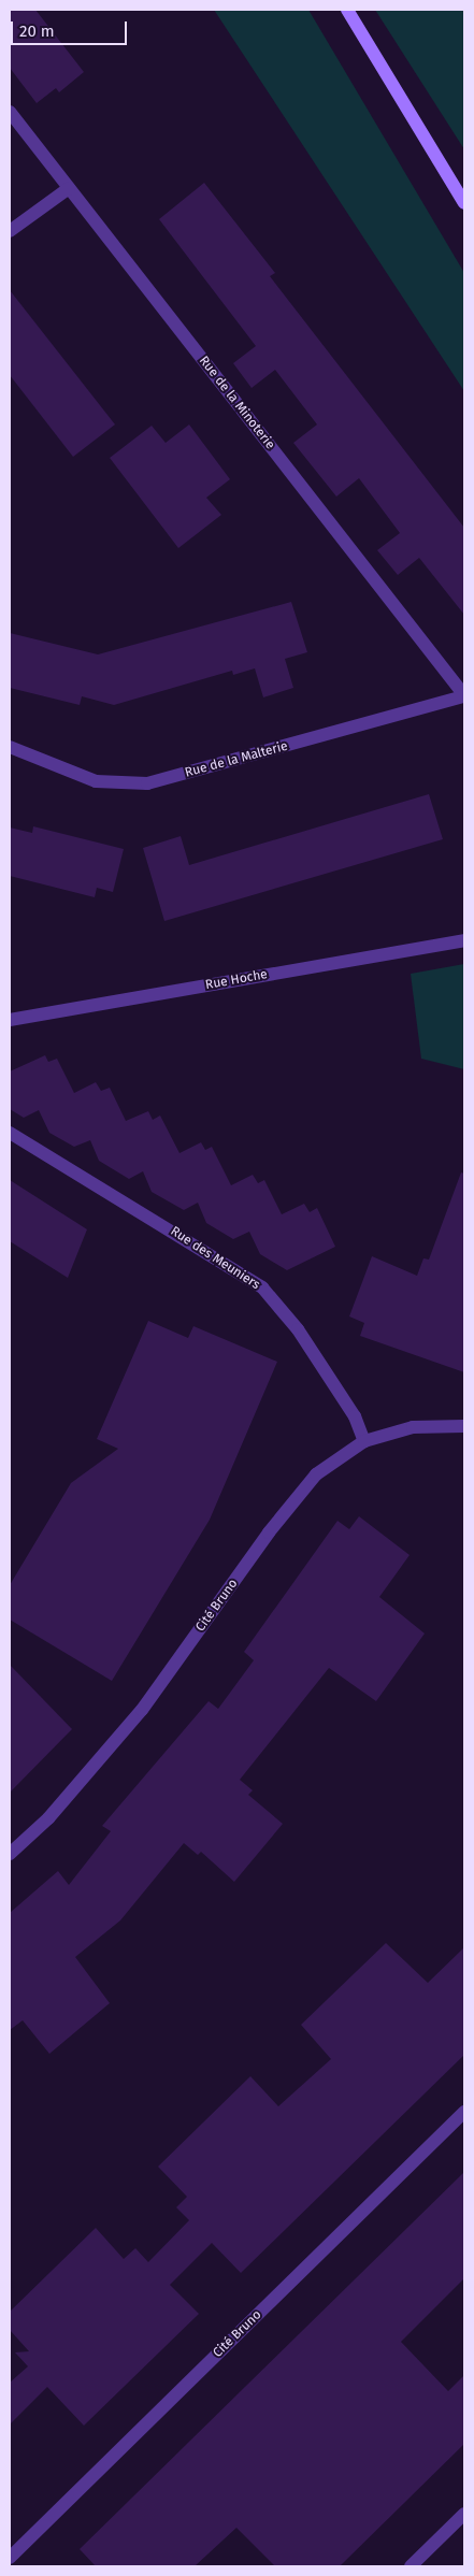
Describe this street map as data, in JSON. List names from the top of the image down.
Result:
{
  "streets": {
    "street": [
      "Rue de la Minoterie",
      "Rue de la Malterie",
      "Rue Hoche",
      "Rue des Meuniers",
      "Cité Bruno"
    ]
  },
  "crossings": [
    ["Rue de la Minoterie", "Rue de la Malterie"],
    ["Rue des Meuniers", "Cité Bruno"]
  ],
  "scale_bar": "20 m"
}
